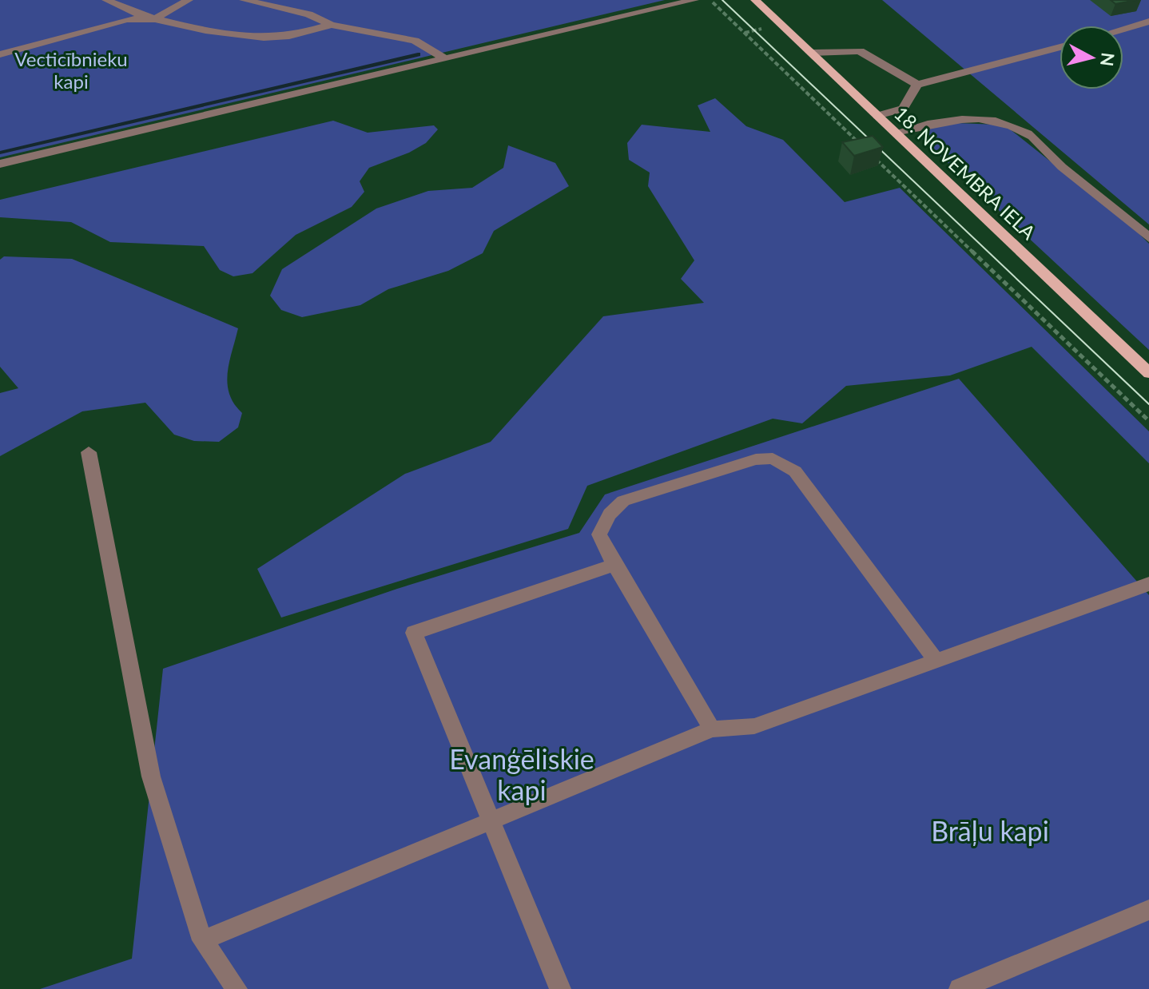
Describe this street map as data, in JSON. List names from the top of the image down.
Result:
{
  "streets": {
    "main road": ["18. NOVEMBRA IELA"]
  },
  "parks": ["Vecticībnieku kapi", "Evanģēliskie kapi", "Brāļu kapi"],
  "north": "right"
}
